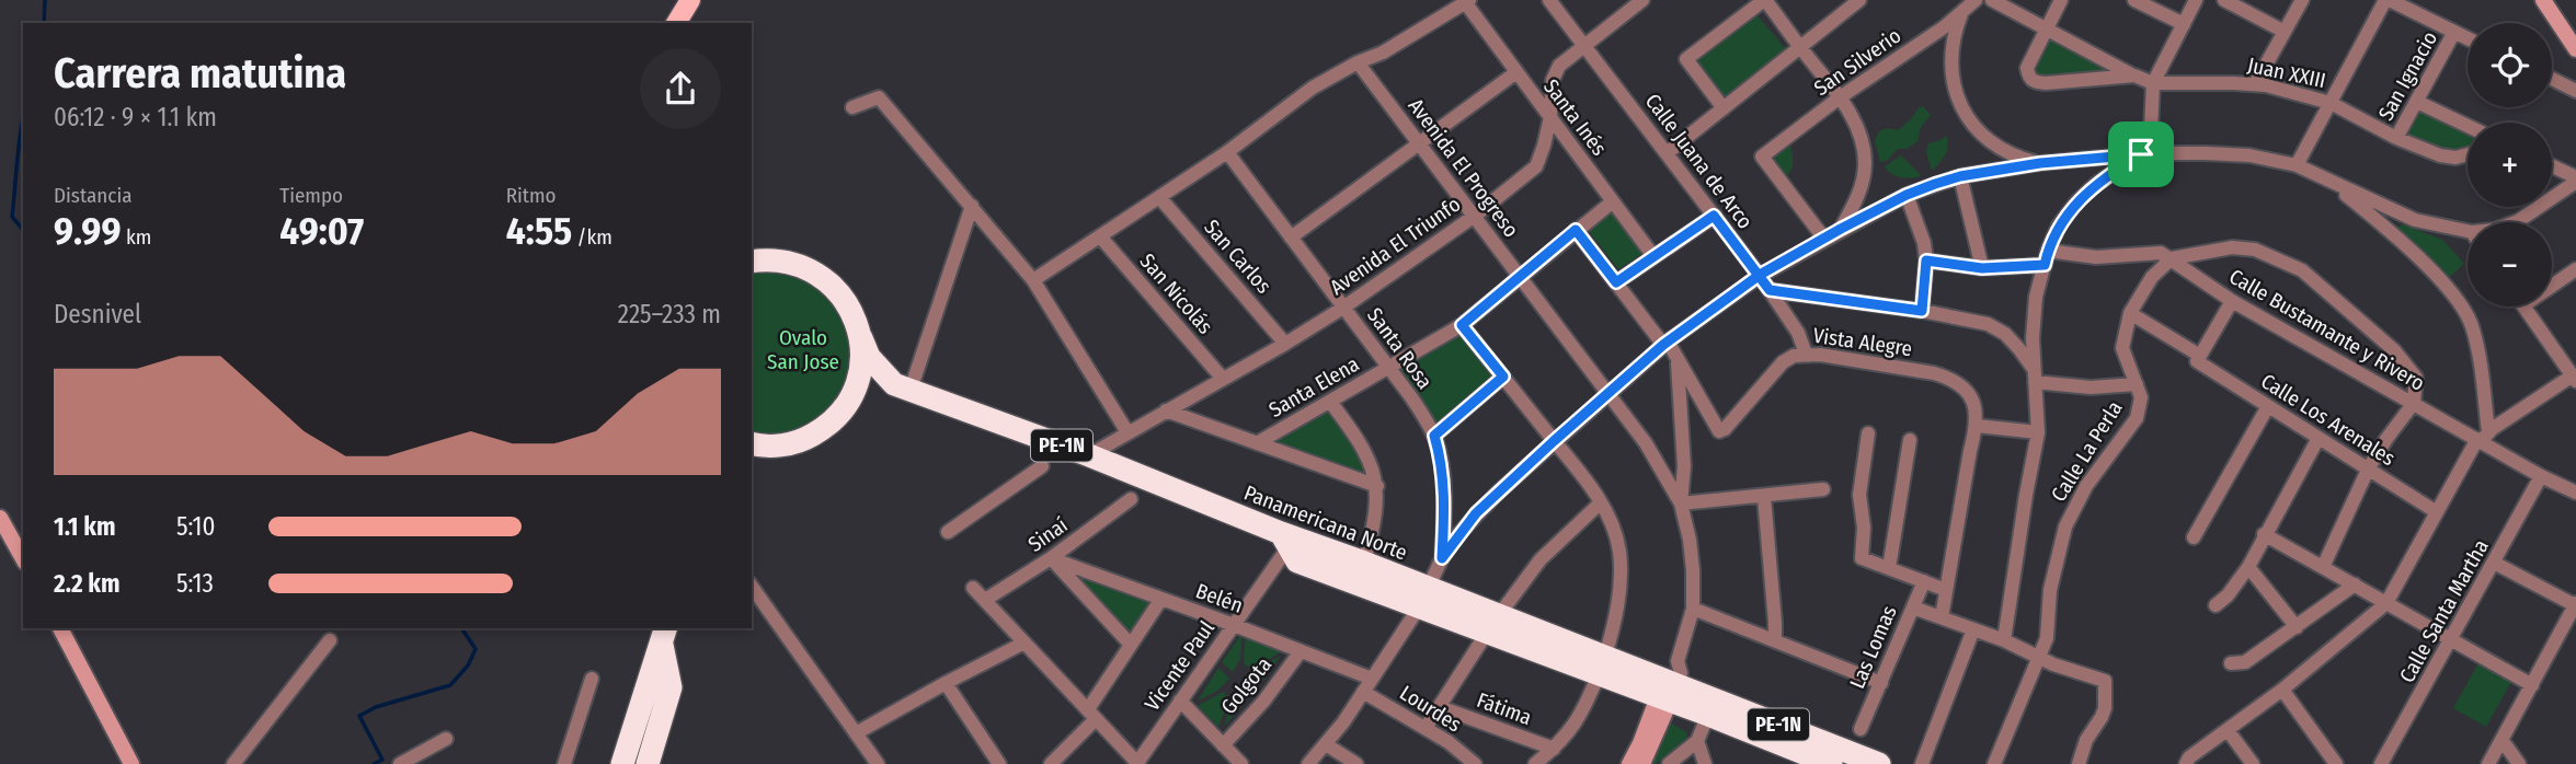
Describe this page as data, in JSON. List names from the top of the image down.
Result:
{
  "streets": {
    "highway": ["PE-1N", "Panamericana Norte"],
    "street": [
      "San Silverio",
      "Juan XXIII",
      "San Ignacio",
      "Santa Inés",
      "Calle Juana de Arco",
      "Avenida El Progreso",
      "Avenida El Triunfo",
      "San Carlos",
      "San Nicolás",
      "Calle Bustamante y Rivero",
      "Vista Alegre",
      "Santa Rosa",
      "Santa Elena",
      "Calle Los Arenales",
      "Calle La Perla",
      "Sinaí",
      "Belén",
      "Calle Santa Martha",
      "Las Lomas",
      "Vicente Paul",
      "Golgota",
      "Lourdes",
      "Fátima"
    ]
  },
  "crossings": [
    ["Juan XXIII", "San Ignacio"],
    ["Santa Inés", "Avenida El Triunfo"],
    ["Santa Inés", "Santa Elena"],
    ["Calle Juana de Arco", "Avenida El Triunfo"],
    ["Calle Juana de Arco", "Vista Alegre"],
    ["Avenida El Progreso", "Avenida El Triunfo"],
    ["Avenida El Progreso", "Santa Elena"],
    ["Avenida El Progreso", "Panamericana Norte"],
    ["Avenida El Triunfo", "San Carlos"],
    ["Avenida El Triunfo", "San Nicolás"],
    ["Avenida El Triunfo", "Santa Rosa"],
    ["Avenida El Triunfo", "Panamericana Norte"],
    ["Calle Bustamante y Rivero", "Calle La Perla"],
    ["Calle Bustamante y Rivero", "Calle Santa Martha"],
    ["Santa Rosa", "Santa Elena"],
    ["Calle Los Arenales", "Calle La Perla"],
    ["PE-1N", "Panamericana Norte"],
    ["Panamericana Norte", "Vicente Paul"],
    ["Sinaí", "Belén"],
    ["Belén", "Vicente Paul"],
    ["Belén", "Golgota"]
  ],
  "parks": ["Ovalo San Jose"],
  "page": {
    "map_buttons": ["+", "−"],
    "heading": ["Carrera matutina", "06:12 · 9 × 1.1 km"],
    "stats": [
      ["Distancia", "9.99 km"],
      ["Tiempo", "49:07"],
      ["Ritmo", "4:55 /km"]
    ],
    "chart": ["Desnivel", "225–233 m"],
    "list": [
      {
        "name": "1.1 km",
        "note": "5:10"
      },
      {
        "name": "2.2 km",
        "note": "5:13"
      }
    ]
  }
}
